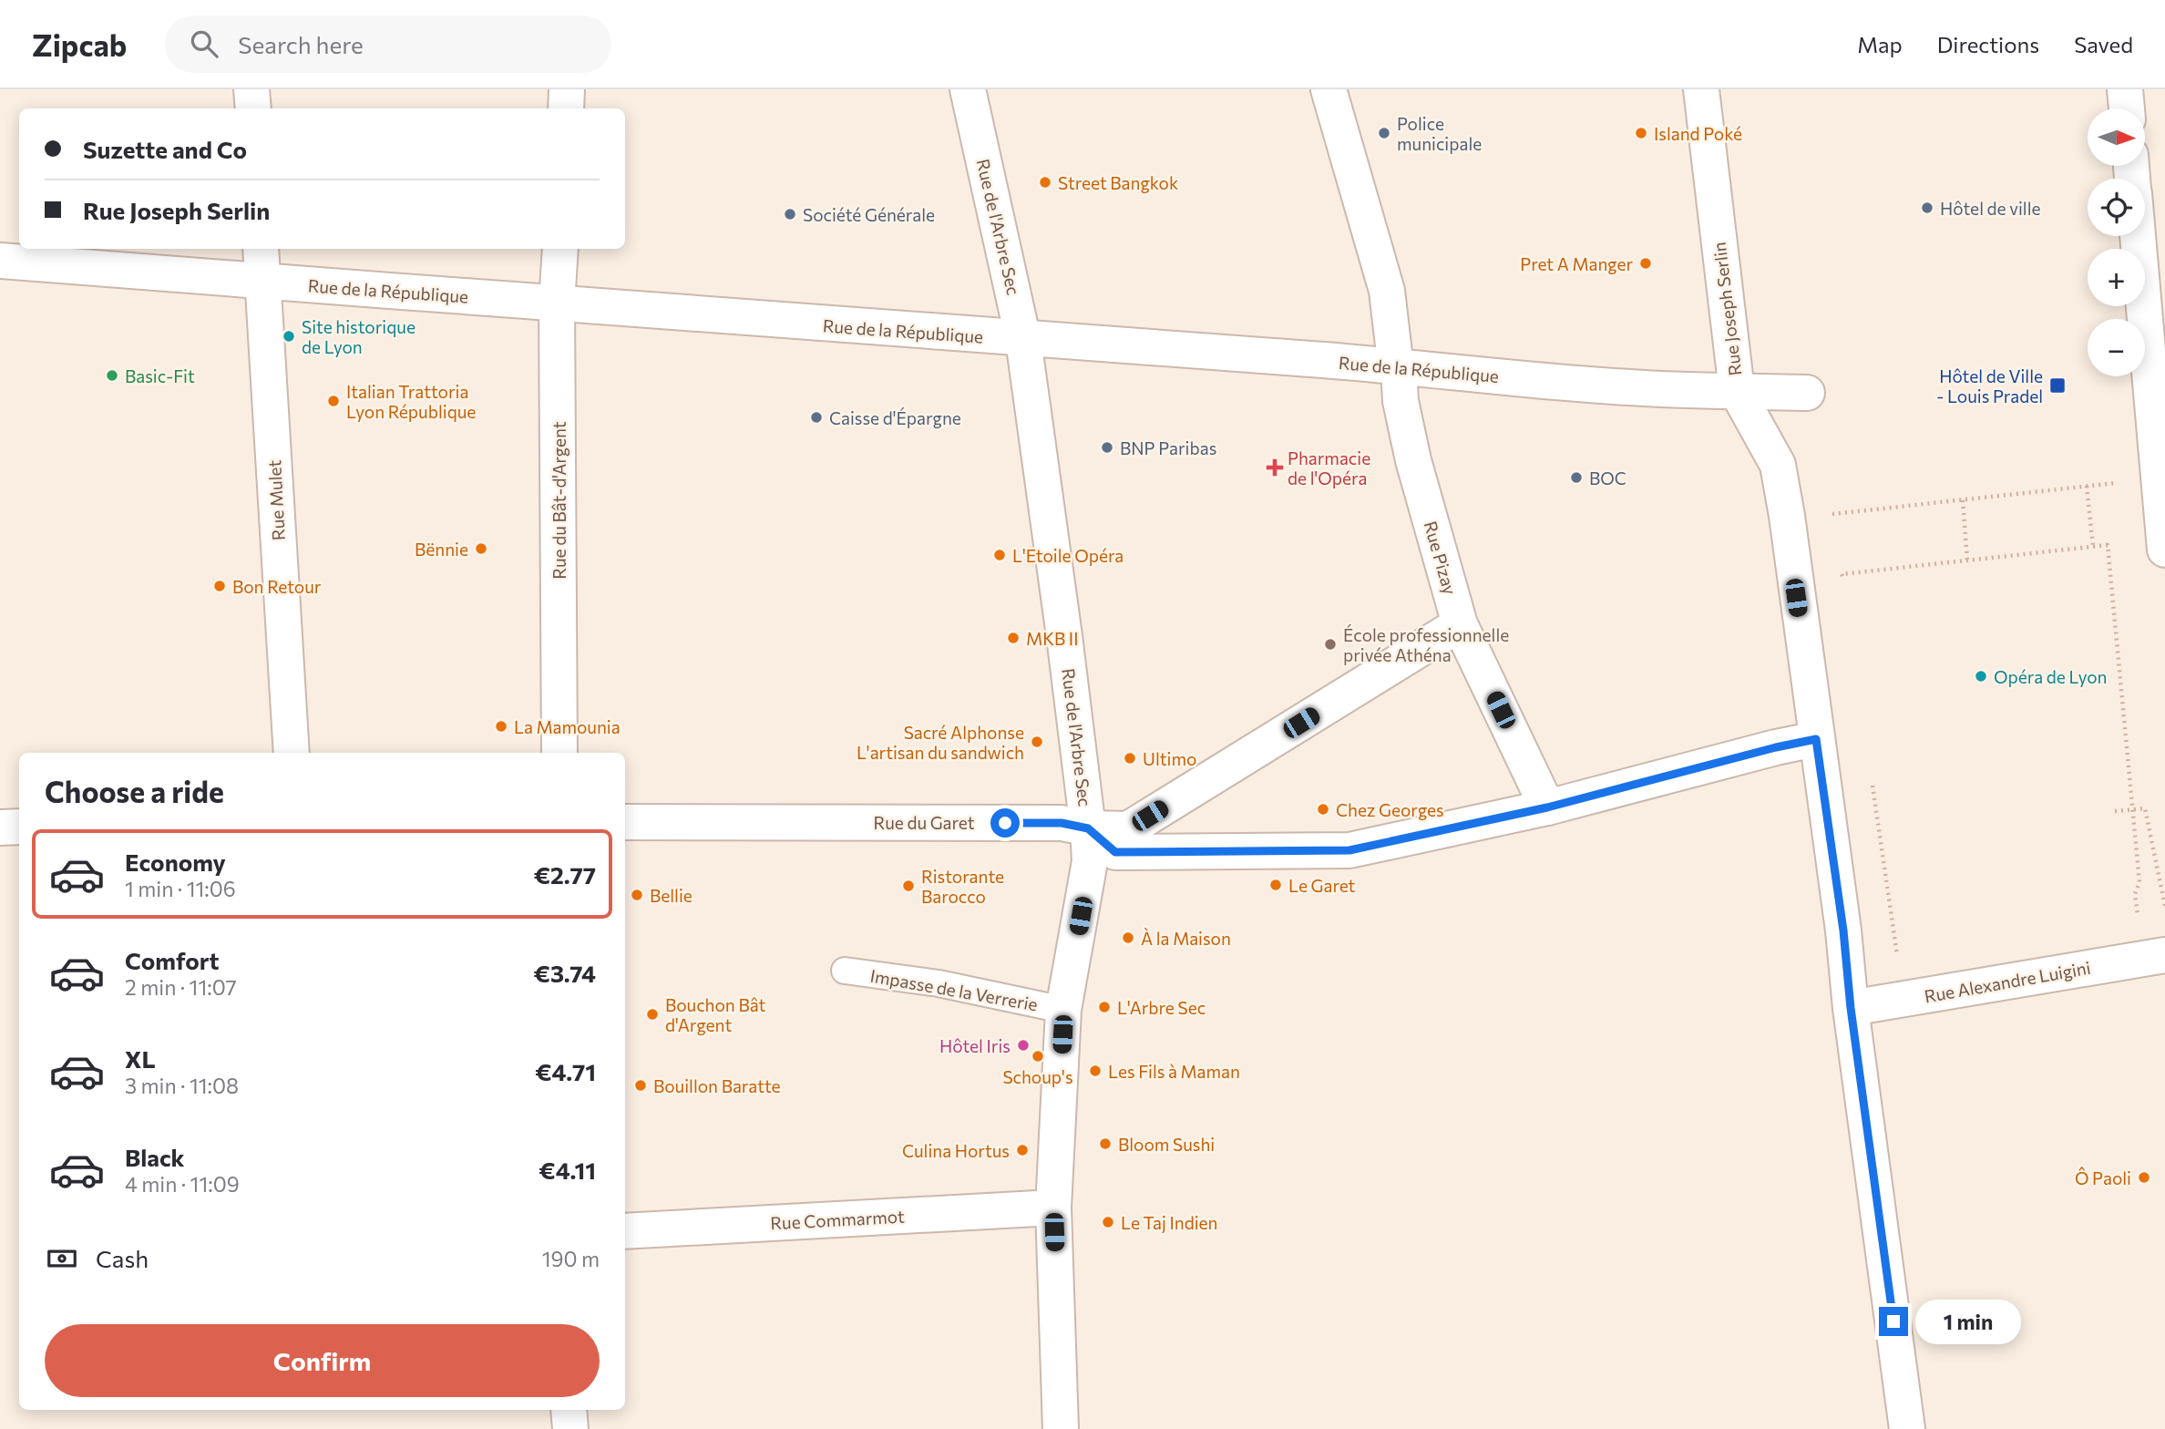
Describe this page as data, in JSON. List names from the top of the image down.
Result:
{
  "streets": {
    "street": [
      "Rue de l'Arbre Sec",
      "Rue de la République",
      "Rue Joseph Serlin",
      "Rue Mulet",
      "Rue du Bât-d'Argent",
      "Rue Pizay",
      "Rue du Garet",
      "Rue Alexandre Luigini",
      "Rue Commarmot"
    ],
    "lane": ["Impasse de la Verrerie"]
  },
  "crossings": [
    ["Rue de l'Arbre Sec", "Rue de la République"],
    ["Rue de l'Arbre Sec", "Rue du Garet"],
    ["Rue de l'Arbre Sec", "Impasse de la Verrerie"],
    ["Rue de l'Arbre Sec", "Rue Commarmot"],
    ["Rue de la République", "Rue Joseph Serlin"],
    ["Rue de la République", "Rue Mulet"],
    ["Rue de la République", "Rue du Bât-d'Argent"],
    ["Rue de la République", "Rue Pizay"],
    ["Rue Joseph Serlin", "Rue Alexandre Luigini"],
    ["Rue Pizay", "Rue du Garet"]
  ],
  "places": {
    "other": [
      "Police municipale",
      "Island Poké",
      "Street Bangkok",
      "Hôtel de ville",
      "Société Générale",
      "Pret A Manger",
      "Site historique de Lyon",
      "Basic-Fit",
      "Italian Trattoria Lyon République",
      "Caisse d'Épargne",
      "BNP Paribas",
      "BOC",
      "Bënnie",
      "L'Etoile Opéra",
      "Bon Retour",
      "MKB II",
      "École professionnelle privée Athéna",
      "Opéra de Lyon",
      "La Mamounia",
      "Sacré Alphonse L'artisan du sandwich",
      "Ultimo",
      "Chez Georges",
      "Le Garet",
      "Ristorante Barocco",
      "Bellie",
      "À la Maison",
      "L'Arbre Sec",
      "Bouchon Bât d'Argent",
      "Hôtel Iris",
      "Schoup's",
      "Les Fils à Maman",
      "Bouillon Baratte",
      "Bloom Sushi",
      "Culina Hortus",
      "Ô Paoli",
      "Le Taj Indien"
    ],
    "transit": ["Hôtel de Ville - Louis Pradel"],
    "health": ["Pharmacie de l'Opéra"]
  },
  "north": "right",
  "page": {
    "header": "Zipcab",
    "search": "Search here",
    "nav": ["Map", "Directions", "Saved"],
    "map_buttons": ["+", "−"],
    "banner": ["Suzette and Co", "Rue Joseph Serlin"],
    "heading": "Choose a ride",
    "list": [
      {
        "name": "Economy",
        "note": "1 min · 11:06",
        "value": "€2.77"
      },
      {
        "name": "Comfort",
        "note": "2 min · 11:07",
        "value": "€3.74"
      },
      {
        "name": "XL",
        "note": "3 min · 11:08",
        "value": "€4.71"
      },
      {
        "name": "Black",
        "note": "4 min · 11:09",
        "value": "€4.11"
      }
    ],
    "pay": ["Cash", "190 m"],
    "bubble": "1 min",
    "buttons": "Confirm"
  }
}
